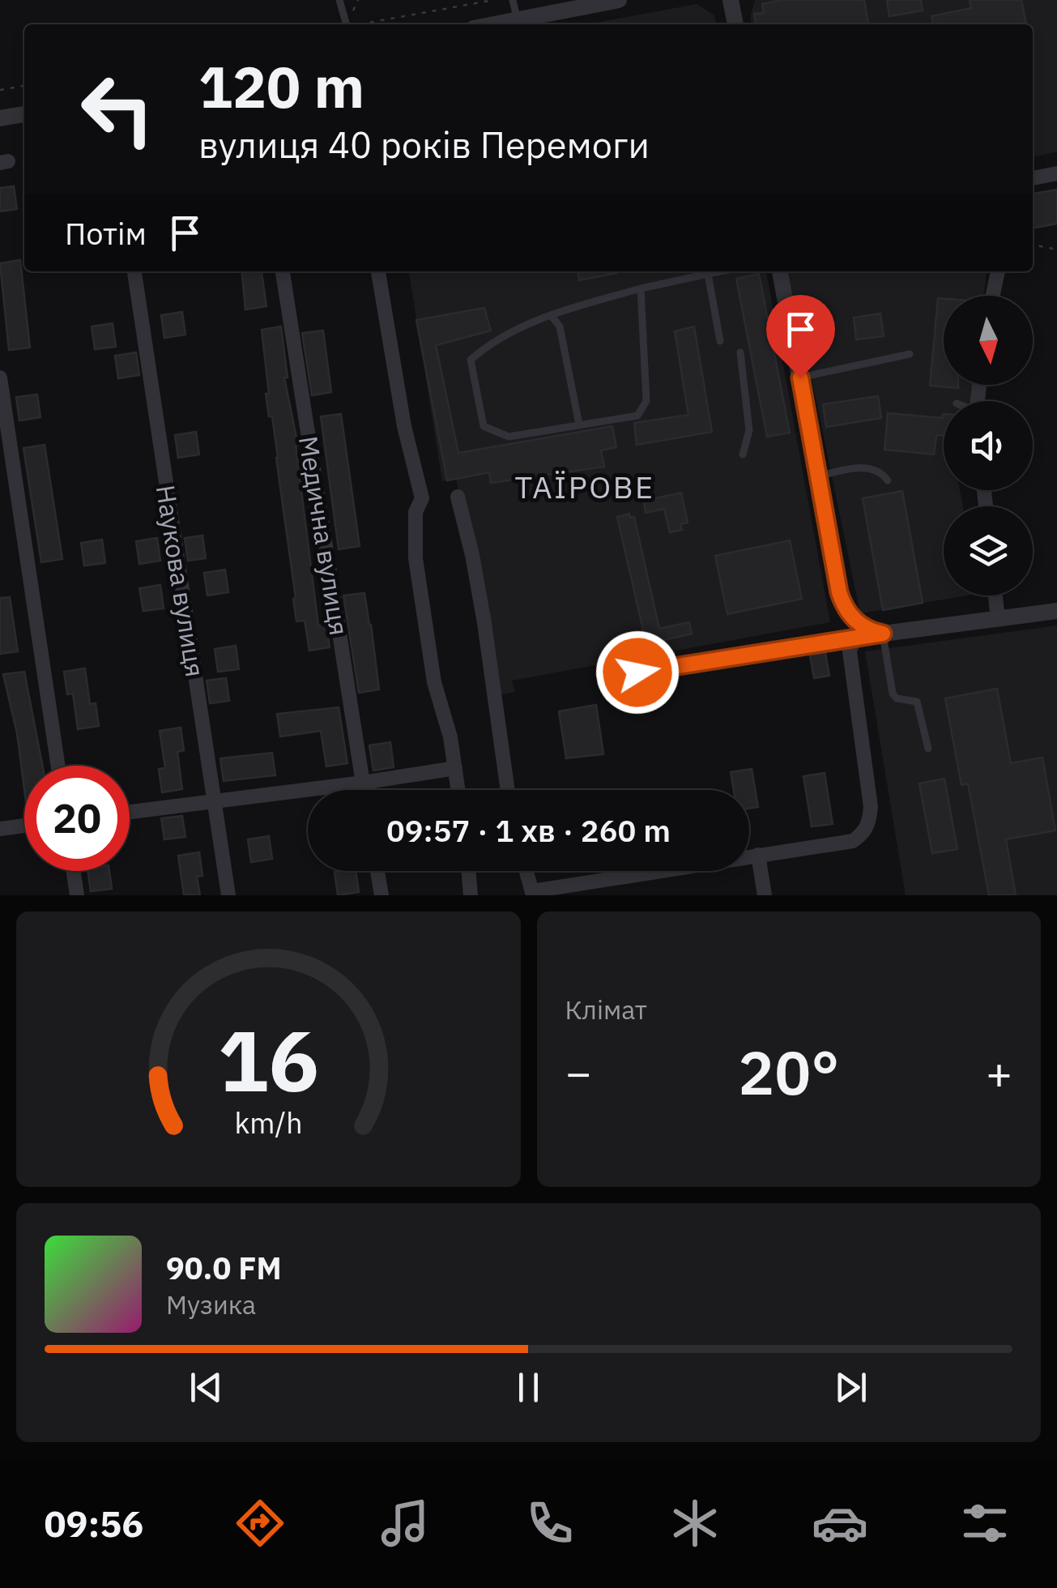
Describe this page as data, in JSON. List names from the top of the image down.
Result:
{
  "streets": {
    "street": ["Медична вулиця", "Наукова вулиця"]
  },
  "districts": ["ТАЇРОВЕ"],
  "north": "bottom",
  "page": {
    "turn": ["120 m", "вулиця 40 років Перемоги"],
    "then": "Потім",
    "limit": "20",
    "trip": "09:57 · 1 хв · 260 m",
    "tile": "Клімат",
    "heat": ["−", "20°", "+"],
    "song": ["90.0 FM", "Музика"],
    "tabs": "09:56",
    "gauge": ["16", "km/h"]
  }
}
